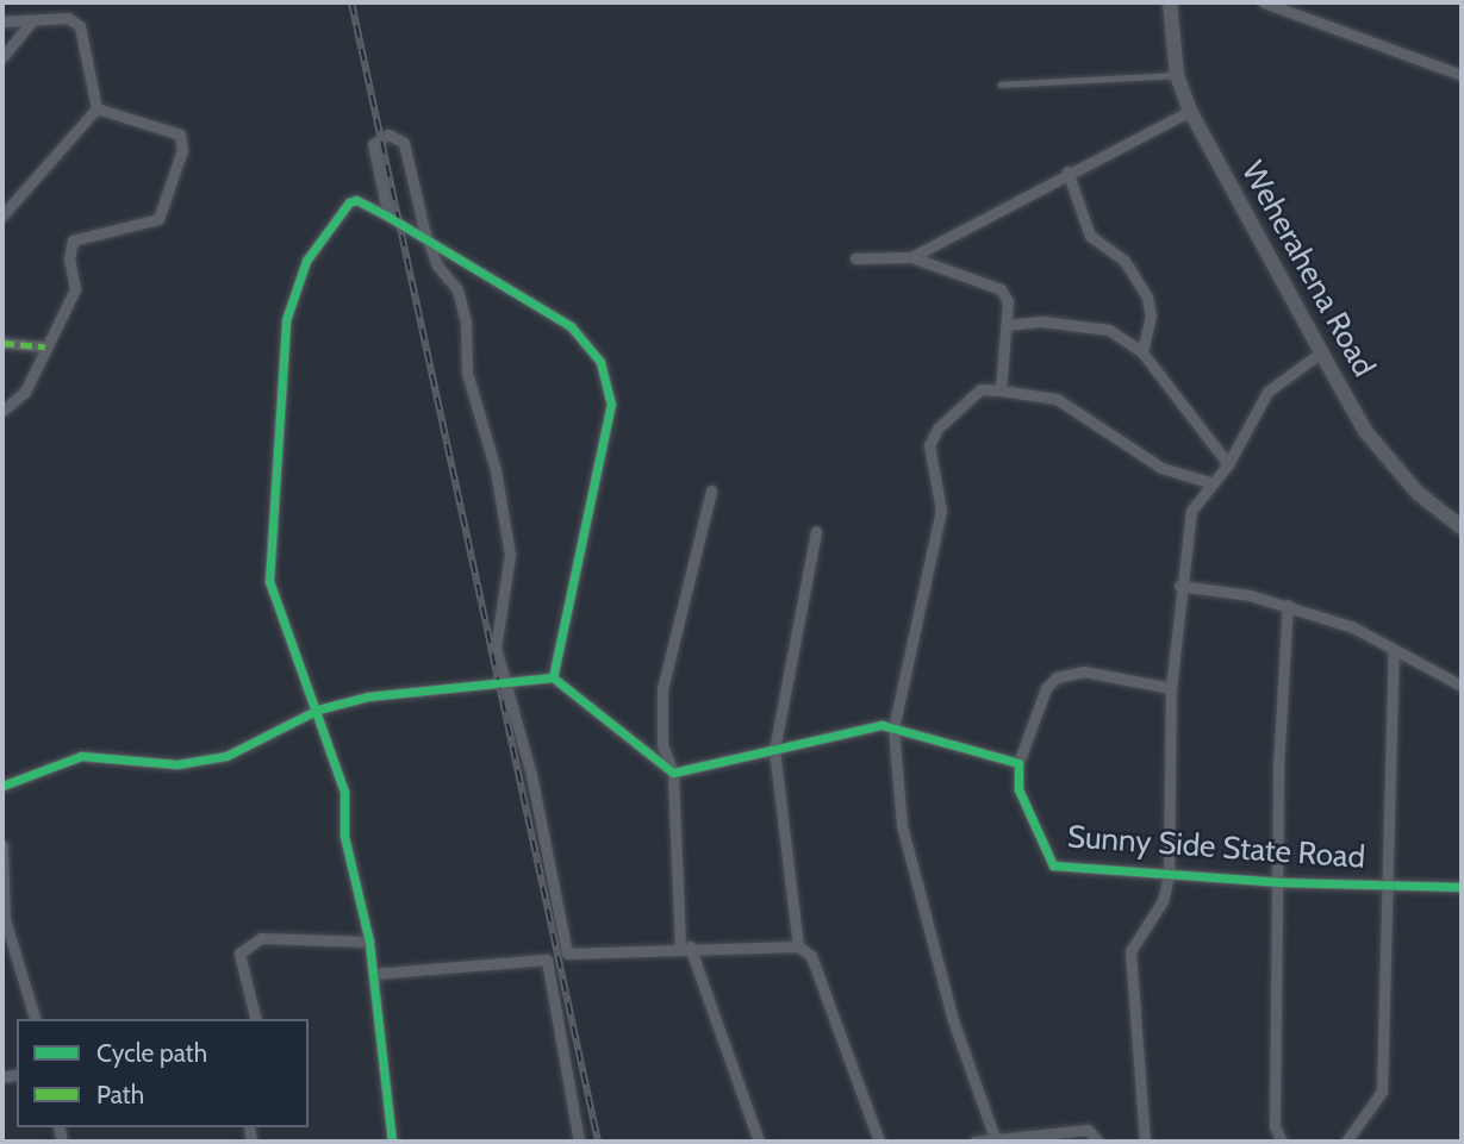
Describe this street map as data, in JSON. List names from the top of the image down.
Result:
{
  "streets": {
    "main road": ["Weherahena Road"],
    "street": ["Sunny Side State Road"]
  },
  "legend": ["Cycle path", "Path"]
}
